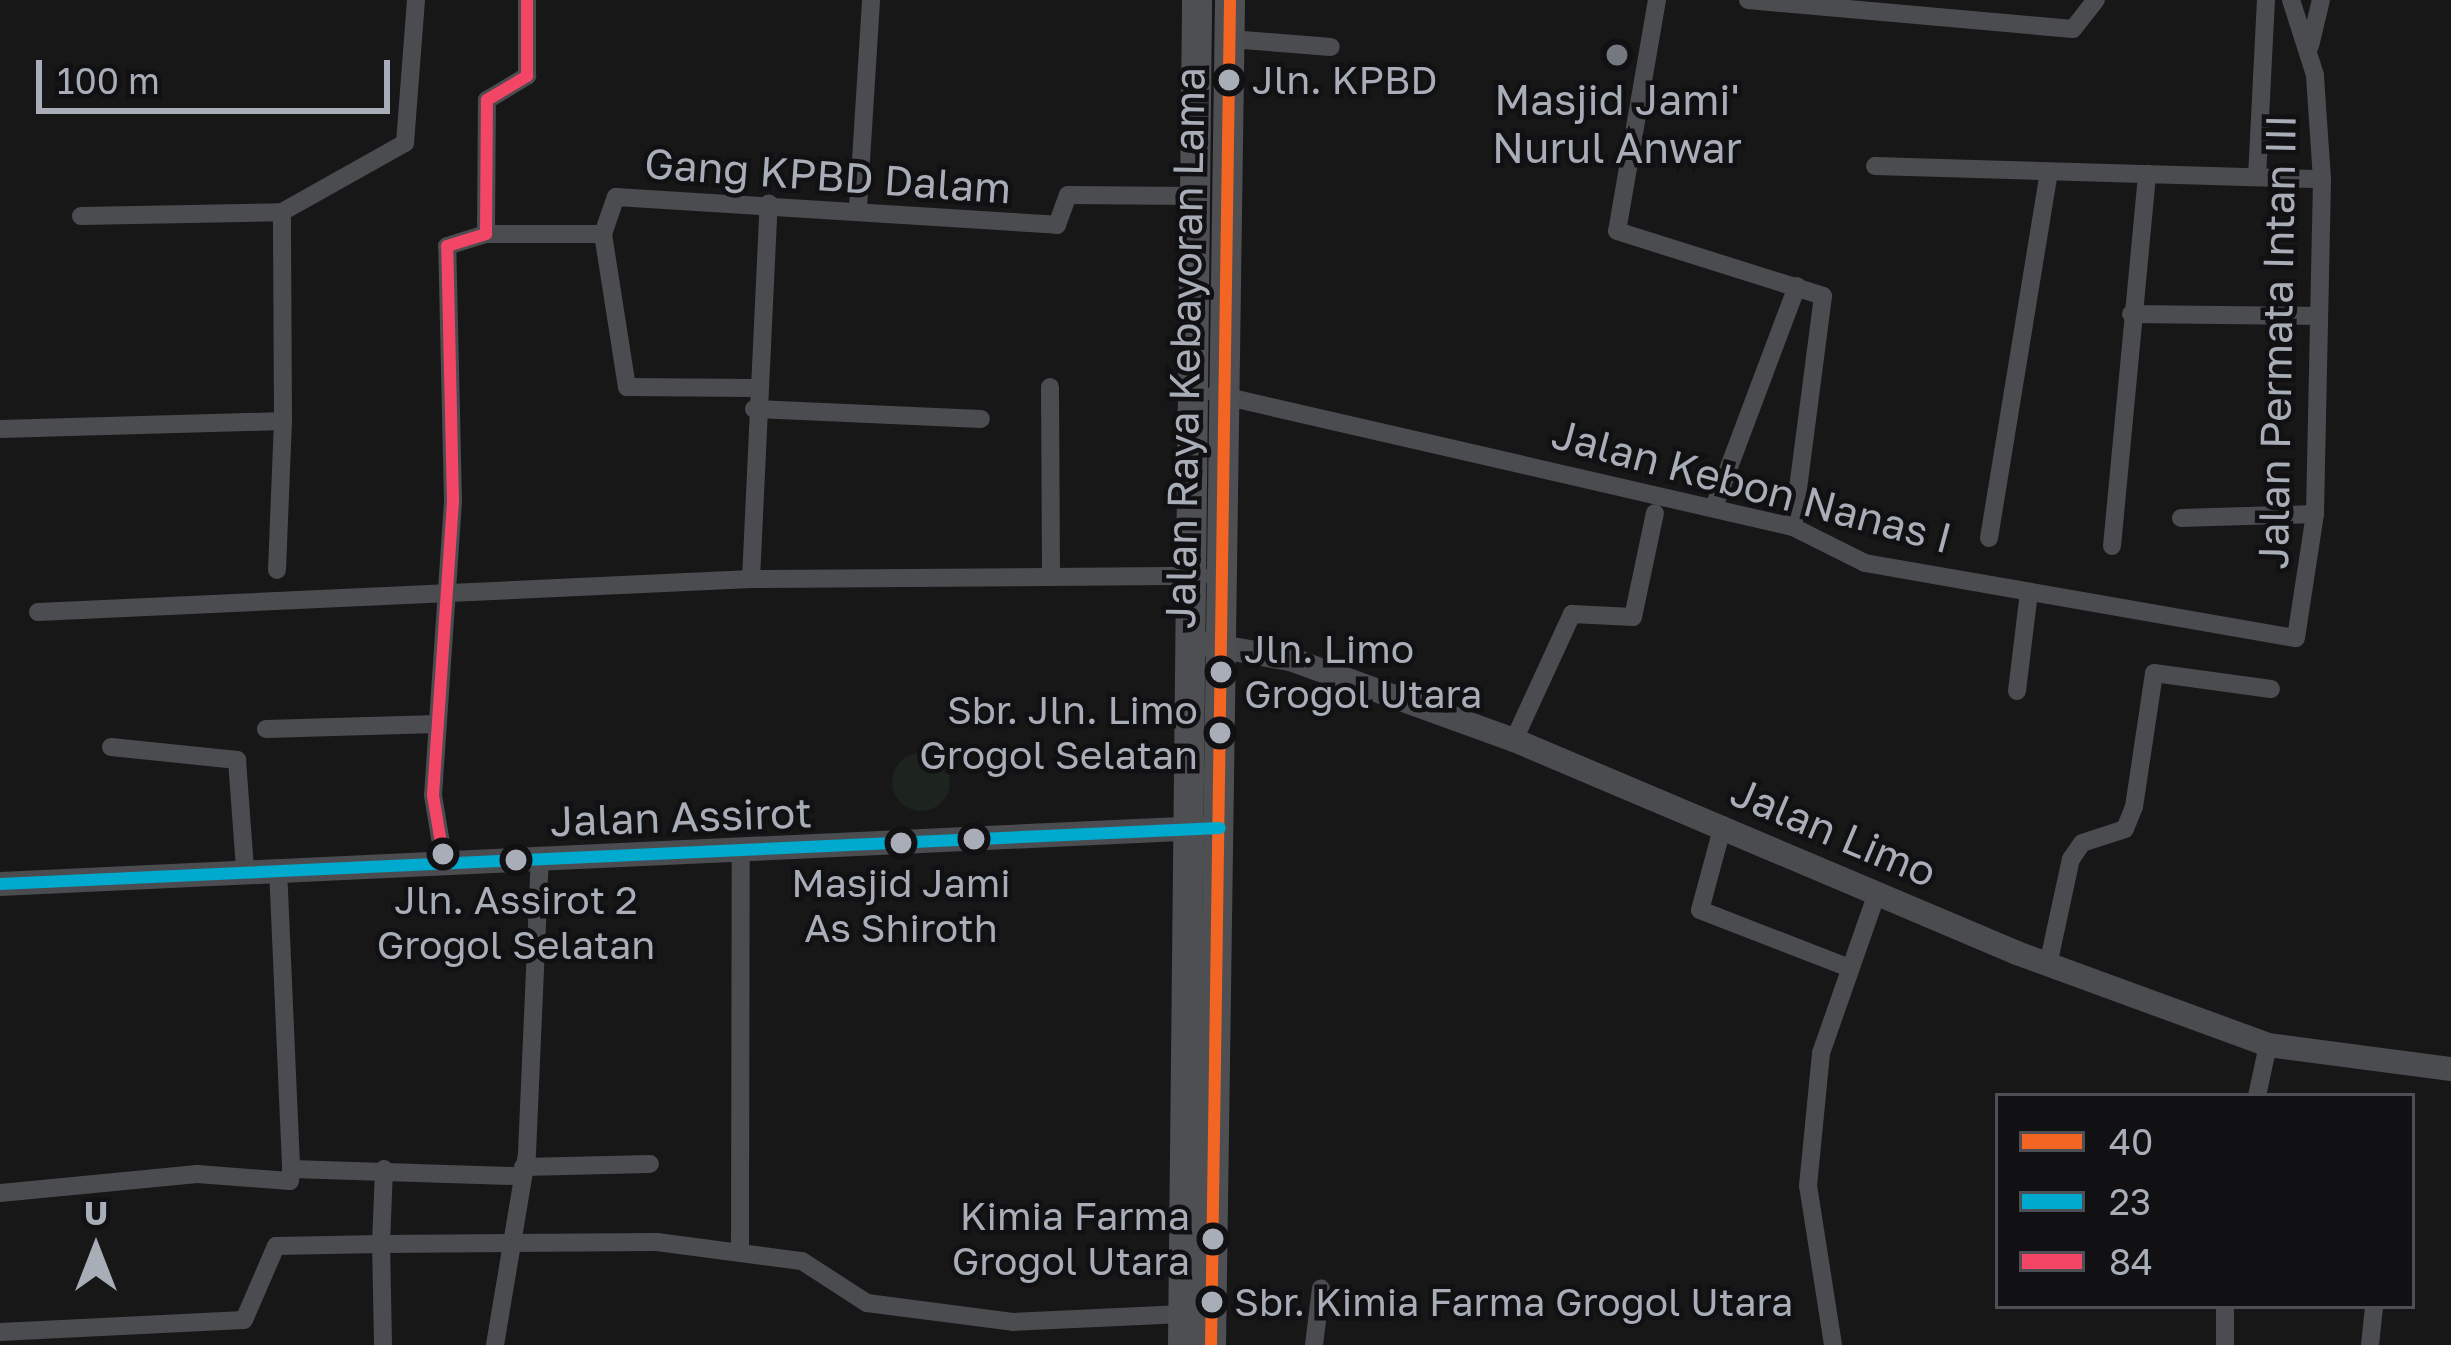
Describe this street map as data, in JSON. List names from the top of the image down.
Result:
{
  "streets": {
    "main road": ["Jalan Raya Kebayoran Lama"],
    "street": [
      "Gang KPBD Dalam",
      "Jalan Permata Intan III",
      "Jalan Kebon Nanas I",
      "Jalan Assirot",
      "Jalan Limo"
    ]
  },
  "crossings": [
    ["Gang KPBD Dalam", "Jalan Raya Kebayoran Lama"],
    ["Jalan Permata Intan III", "Jalan Kebon Nanas I"],
    ["Jalan Raya Kebayoran Lama", "Jalan Kebon Nanas I"],
    ["Jalan Raya Kebayoran Lama", "Jalan Assirot"],
    ["Jalan Raya Kebayoran Lama", "Jalan Limo"]
  ],
  "places": [
    "Masjid Jami' Nurul Anwar",
    "Jln. KPBD",
    "Jln. Limo Grogol Utara",
    "Sbr. Jln. Limo Grogol Selatan",
    "Masjid Jami As Shiroth",
    "Jln. Assirot 2 Grogol Selatan",
    "Kimia Farma Grogol Utara",
    "Sbr. Kimia Farma Grogol Utara"
  ],
  "lines": ["transit line 40", "transit line 84", "transit line 23"],
  "legend": ["40", "23", "84"],
  "scale_bar": "100 m",
  "north": "top"
}
